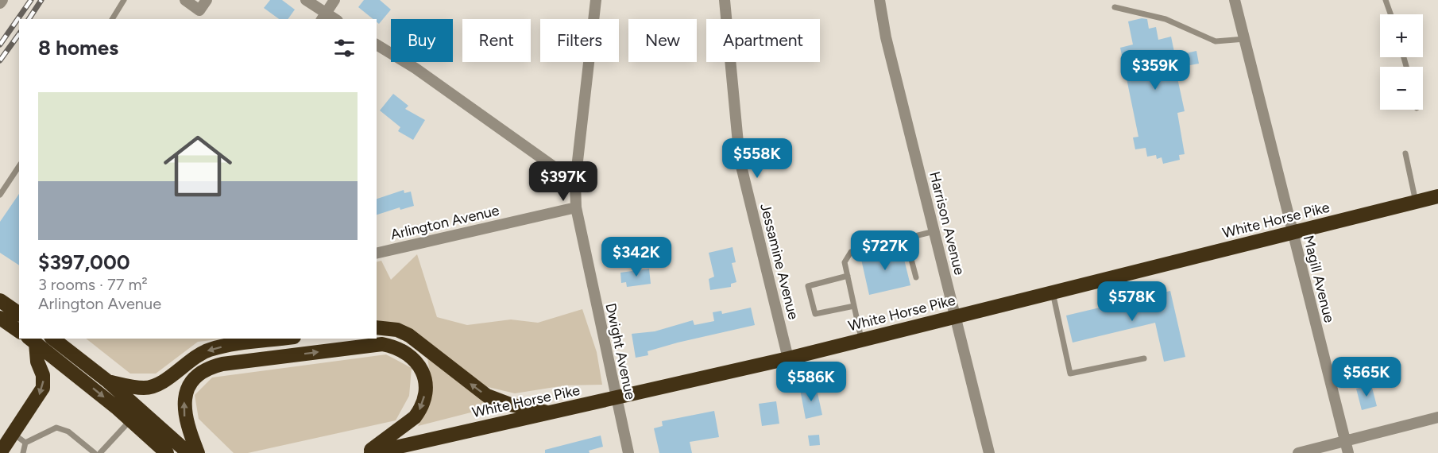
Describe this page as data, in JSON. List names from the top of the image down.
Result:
{
  "streets": {
    "highway": ["White Horse Pike"],
    "street": [
      "Arlington Avenue",
      "Harrison Avenue",
      "Jessamine Avenue",
      "Magill Avenue",
      "Dwight Avenue"
    ]
  },
  "crossings": [
    ["White Horse Pike", "Harrison Avenue"],
    ["White Horse Pike", "Jessamine Avenue"],
    ["White Horse Pike", "Magill Avenue"],
    ["White Horse Pike", "Dwight Avenue"],
    ["Arlington Avenue", "Dwight Avenue"]
  ],
  "page": {
    "map_buttons": ["+", "−"],
    "chip": [
      "Buy",
      "Rent",
      "Filters",
      "New",
      "Apartment"
    ],
    "heading": "8 homes",
    "price": [
      "$359K",
      "$558K",
      "$397K",
      "$727K",
      "$342K",
      "$578K",
      "$565K",
      "$586K"
    ],
    "list": [
      {
        "name": "$397,000",
        "note": "3 rooms · 77 m² · Arlington Avenue"
      }
    ]
  }
}
